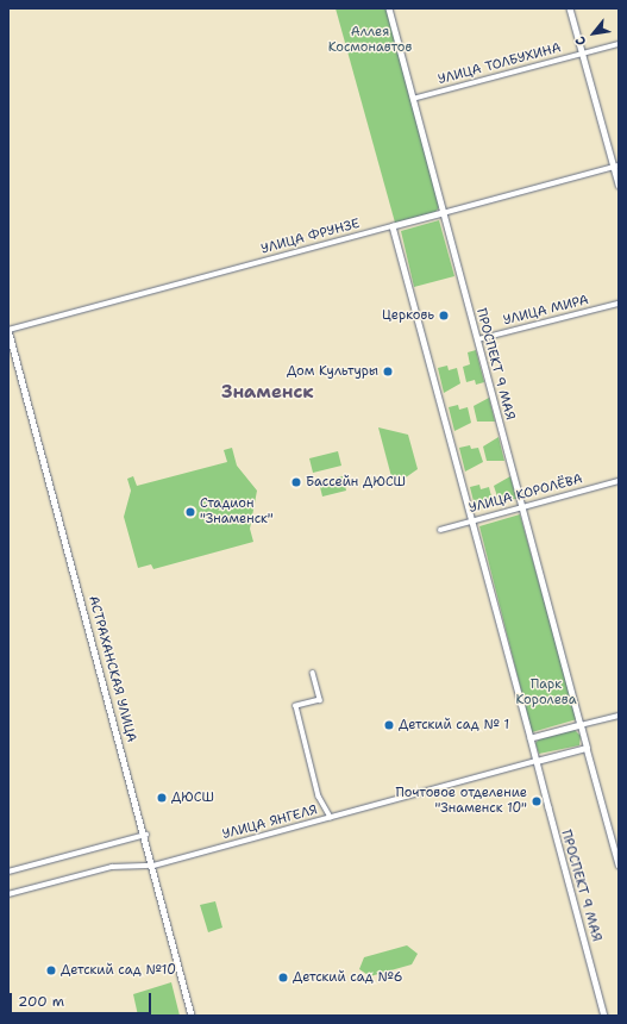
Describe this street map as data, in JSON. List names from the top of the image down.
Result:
{
  "streets": {
    "street": [
      "УЛИЦА ТОЛБУХИНА",
      "УЛИЦА ФРУНЗЕ",
      "УЛИЦА МИРА",
      "ПРОСПЕКТ 9 МАЯ",
      "УЛИЦА КОРОЛЁВА",
      "АСТРАХАНСКАЯ УЛИЦА",
      "УЛИЦА ЯНГЕЛЯ"
    ]
  },
  "crossings": [
    ["УЛИЦА ТОЛБУХИНА", "ПРОСПЕКТ 9 МАЯ"],
    ["УЛИЦА ФРУНЗЕ", "ПРОСПЕКТ 9 МАЯ"],
    ["УЛИЦА ФРУНЗЕ", "АСТРАХАНСКАЯ УЛИЦА"],
    ["УЛИЦА МИРА", "ПРОСПЕКТ 9 МАЯ"],
    ["ПРОСПЕКТ 9 МАЯ", "УЛИЦА КОРОЛЁВА"],
    ["ПРОСПЕКТ 9 МАЯ", "УЛИЦА ЯНГЕЛЯ"],
    ["АСТРАХАНСКАЯ УЛИЦА", "УЛИЦА ЯНГЕЛЯ"]
  ],
  "districts": ["Знаменск"],
  "parks": ["Аллея Космонавтов", "Парк Королева"],
  "places": [
    "Церковь",
    "Дом Культуры",
    "Бассейн ДЮСШ",
    "Стадион \"Знаменск\"",
    "Детский сад № 1",
    "ДЮСШ",
    "Почтовое отделение \"Знаменск 10\"",
    "Детский сад №10",
    "Детский сад №6"
  ],
  "scale_bar": "200 m",
  "north": "bottom left"
}
